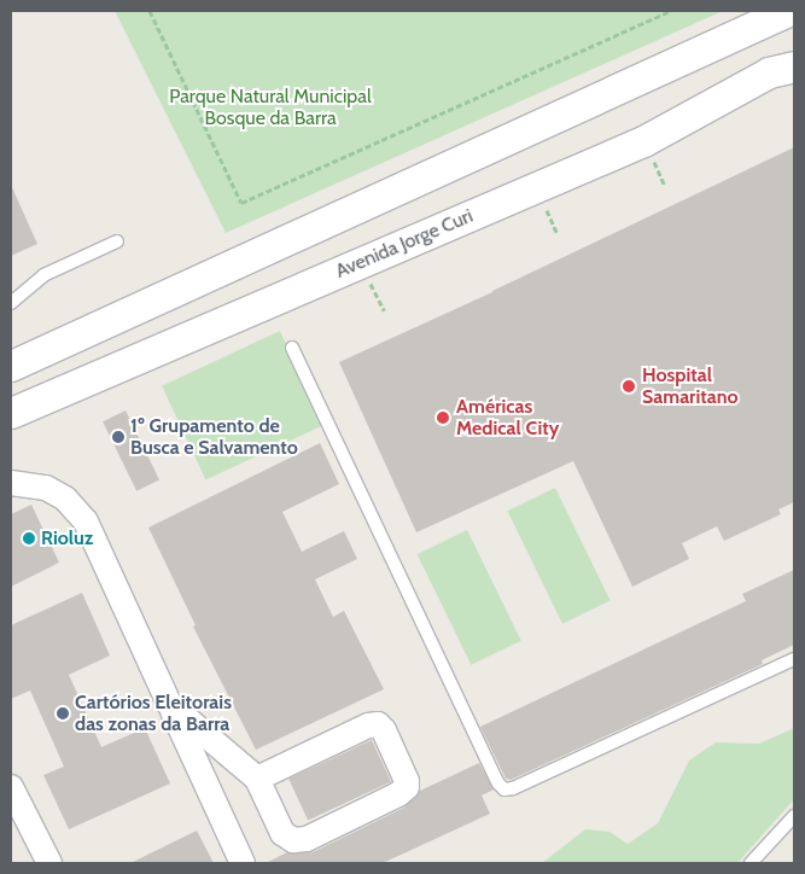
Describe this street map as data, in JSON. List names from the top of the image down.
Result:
{
  "streets": {
    "street": ["Avenida Jorge Curi"]
  },
  "parks": ["Parque Natural Municipal Bosque da Barra"],
  "places": [
    "Hospital Samaritano",
    "Américas Medical City",
    "1º Grupamento de Busca e Salvamento",
    "Rioluz",
    "Cartórios Eleitorais das zonas da Barra"
  ]
}
